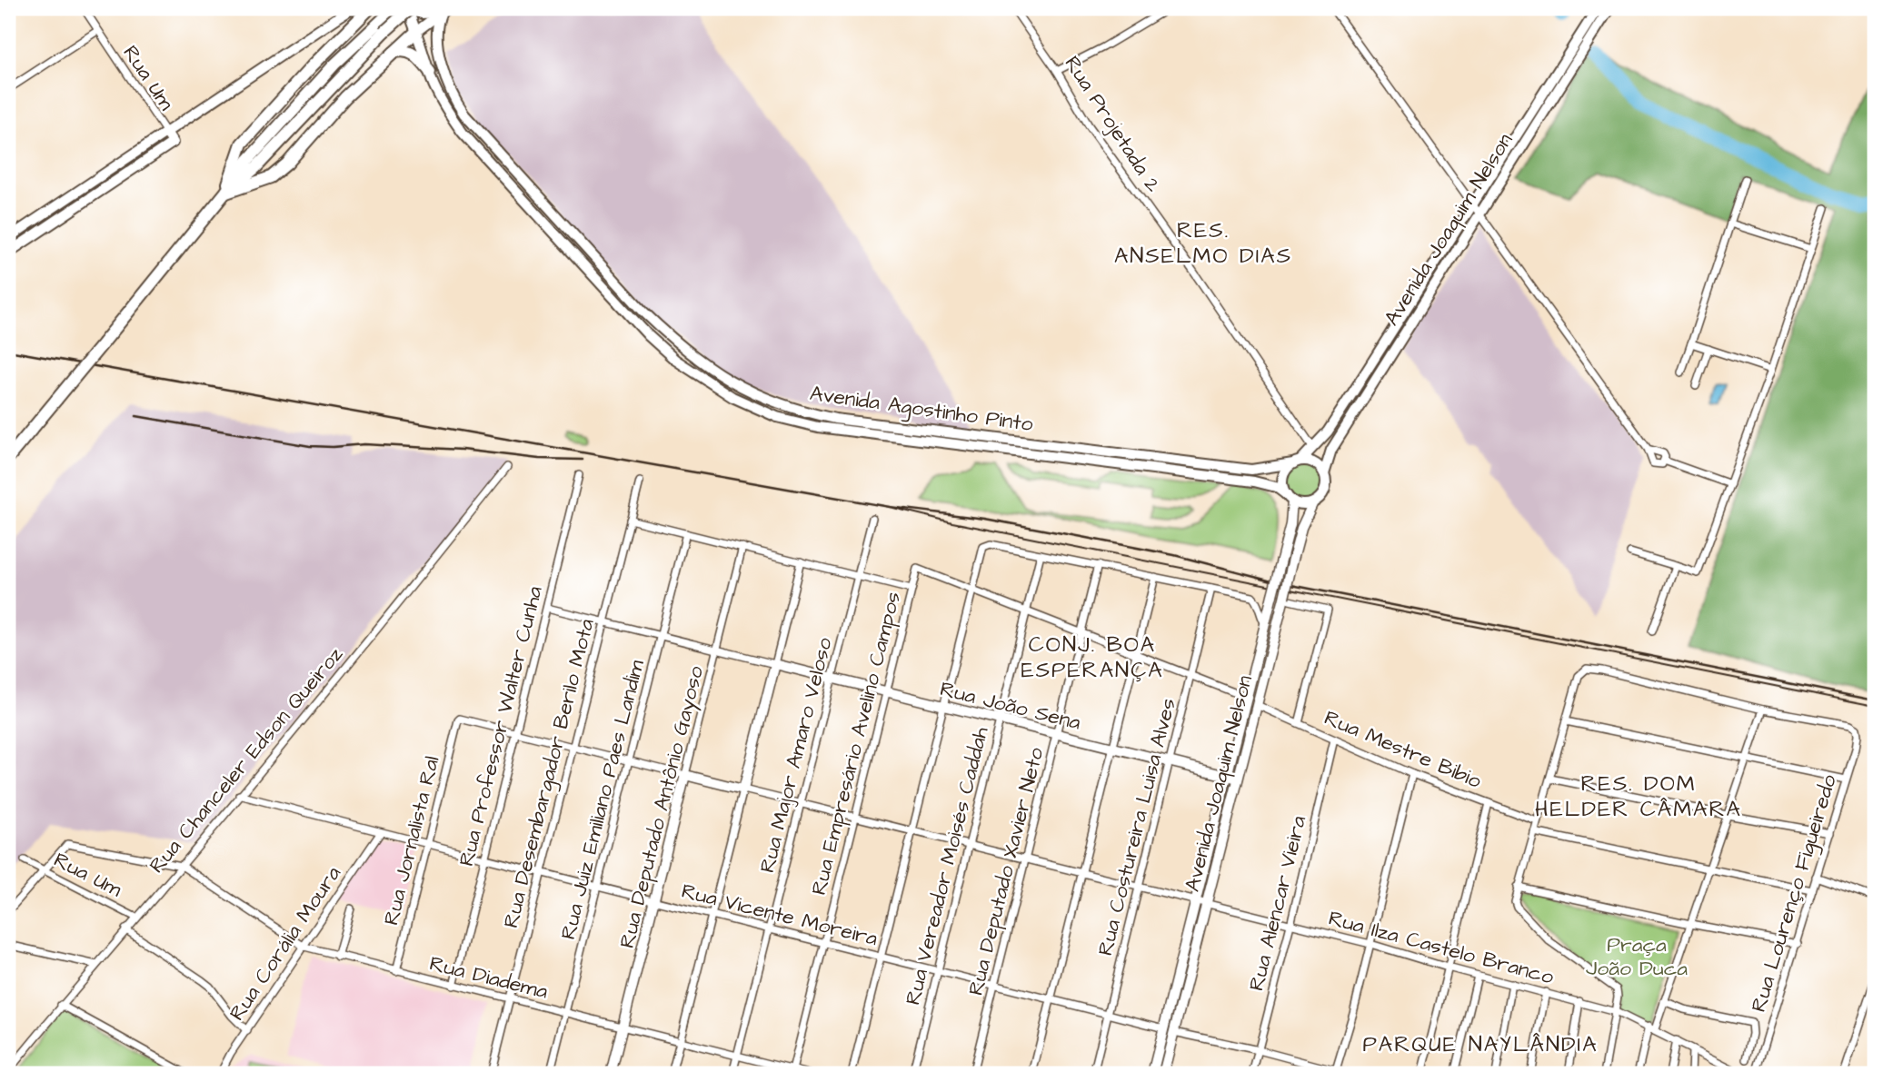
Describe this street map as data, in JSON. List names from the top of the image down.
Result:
{
  "streets": {
    "main road": [
      "Avenida Joaquim Nelson",
      "Avenida Agostinho Pinto",
      "Rua João Sena",
      "Rua Deputado Antônio Gayoso"
    ],
    "street": [
      "Rua Um",
      "Rua Projetada 2",
      "Rua Professor Walter Cunha",
      "Rua Empresário Avelino Campos",
      "Rua Mestre Bibio",
      "Rua Major Amaro Veloso",
      "Rua Chanceler Edson Queiroz",
      "Rua Desembargador Berilo Mota",
      "Rua Juiz Emiliano Paes Landim",
      "Rua Costureira Luisa Alves",
      "Rua Jornalista Ral",
      "Rua Vereador Moisés Caddah",
      "Rua Deputado Xavier Neto",
      "Rua Lourenço Figueiredo",
      "Rua Alencar Vieira",
      "Rua Vicente Moreira",
      "Rua Corália Moura",
      "Rua Ilza Castelo Branco",
      "Rua Diadema"
    ]
  },
  "crossings": [
    ["Rua Um", "Rua Chanceler Edson Queiroz"],
    ["Rua Projetada 2", "Avenida Joaquim Nelson"],
    ["Avenida Joaquim Nelson", "Avenida Agostinho Pinto"],
    ["Avenida Joaquim Nelson", "Rua João Sena"],
    ["Avenida Joaquim Nelson", "Rua Mestre Bibio"],
    ["Avenida Joaquim Nelson", "Rua Vicente Moreira"],
    ["Avenida Joaquim Nelson", "Rua Ilza Castelo Branco"],
    ["Rua João Sena", "Rua Empresário Avelino Campos"],
    ["Rua João Sena", "Rua Major Amaro Veloso"],
    ["Rua João Sena", "Rua Costureira Luisa Alves"],
    ["Rua João Sena", "Rua Vereador Moisés Caddah"],
    ["Rua João Sena", "Rua Deputado Xavier Neto"],
    ["Rua Professor Walter Cunha", "Rua Jornalista Ral"],
    ["Rua Professor Walter Cunha", "Rua Vicente Moreira"],
    ["Rua Professor Walter Cunha", "Rua Diadema"],
    ["Rua Empresário Avelino Campos", "Rua Vicente Moreira"],
    ["Rua Empresário Avelino Campos", "Rua Ilza Castelo Branco"],
    ["Rua Empresário Avelino Campos", "Rua Diadema"],
    ["Rua Mestre Bibio", "Rua Alencar Vieira"],
    ["Rua Major Amaro Veloso", "Rua Vicente Moreira"],
    ["Rua Major Amaro Veloso", "Rua Ilza Castelo Branco"],
    ["Rua Major Amaro Veloso", "Rua Diadema"],
    ["Rua Chanceler Edson Queiroz", "Rua Vicente Moreira"],
    ["Rua Chanceler Edson Queiroz", "Rua Diadema"],
    ["Rua Desembargador Berilo Mota", "Rua Vicente Moreira"],
    ["Rua Desembargador Berilo Mota", "Rua Diadema"],
    ["Rua Juiz Emiliano Paes Landim", "Rua Vicente Moreira"],
    ["Rua Juiz Emiliano Paes Landim", "Rua Diadema"],
    ["Rua Deputado Antônio Gayoso", "Rua Vicente Moreira"],
    ["Rua Deputado Antônio Gayoso", "Rua Diadema"],
    ["Rua Costureira Luisa Alves", "Rua Vicente Moreira"],
    ["Rua Costureira Luisa Alves", "Rua Ilza Castelo Branco"],
    ["Rua Jornalista Ral", "Rua Vicente Moreira"],
    ["Rua Jornalista Ral", "Rua Diadema"],
    ["Rua Vereador Moisés Caddah", "Rua Vicente Moreira"],
    ["Rua Vereador Moisés Caddah", "Rua Ilza Castelo Branco"],
    ["Rua Deputado Xavier Neto", "Rua Vicente Moreira"],
    ["Rua Deputado Xavier Neto", "Rua Ilza Castelo Branco"],
    ["Rua Alencar Vieira", "Rua Ilza Castelo Branco"],
    ["Rua Vicente Moreira", "Rua Corália Moura"],
    ["Rua Corália Moura", "Rua Diadema"]
  ],
  "districts": [
    "RES. ANSELMO DIAS",
    "CONJ. BOA ESPERANÇA",
    "RES. DOM HELDER CÂMARA",
    "PARQUE NAYLÂNDIA"
  ],
  "parks": ["Praça João Duca"]
}
